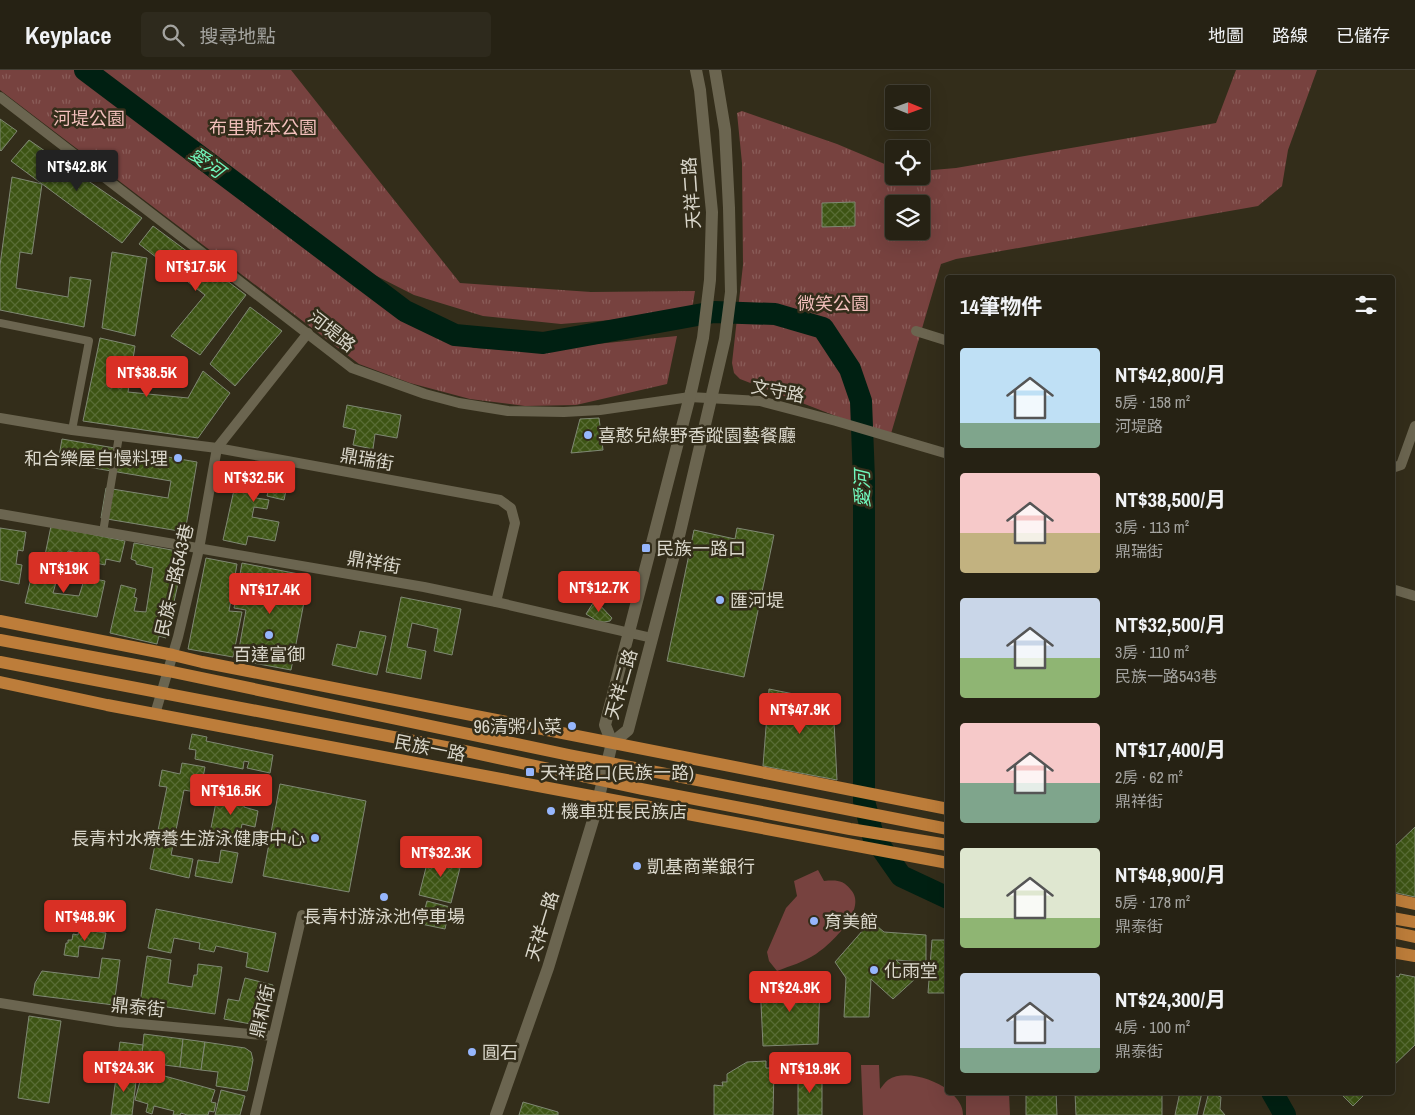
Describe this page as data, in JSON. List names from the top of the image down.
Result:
{
  "streets": {
    "main road": ["民族一路"],
    "street": [
      "天祥二路",
      "河堤路",
      "文守路",
      "鼎瑞街",
      "鼎祥街",
      "民族一路543巷",
      "天祥一路",
      "鼎泰街",
      "鼎和街"
    ]
  },
  "crossings": [
    ["天祥二路", "河堤路"],
    ["天祥二路", "文守路"],
    ["天祥二路", "鼎祥街"],
    ["天祥二路", "天祥一路"],
    ["河堤路", "文守路"],
    ["河堤路", "民族一路543巷"],
    ["鼎瑞街", "鼎祥街"],
    ["鼎瑞街", "民族一路543巷"],
    ["鼎祥街", "民族一路543巷"],
    ["民族一路543巷", "民族一路"],
    ["民族一路", "天祥一路"],
    ["鼎泰街", "鼎和街"]
  ],
  "water": ["愛河"],
  "parks": ["河堤公園", "布里斯本公園", "微笑公園"],
  "places": {
    "other": [
      "喜憨兒綠野香蹤園藝餐廳",
      "和合樂屋自慢料理",
      "匯河堤",
      "百達富御",
      "96清粥小菜",
      "機車班長民族店",
      "長青村水療養生游泳健康中心",
      "凱基商業銀行",
      "長青村游泳池停車場",
      "育美館",
      "化雨堂",
      "圓石"
    ],
    "transit": ["民族一路口", "天祥路口(民族一路)"]
  },
  "north": "right",
  "page": {
    "header": "Keyplace",
    "search": "搜尋地點",
    "nav": ["地圖", "路線", "已儲存"],
    "price": [
      "NT$42.8K",
      "NT$17.5K",
      "NT$38.5K",
      "NT$32.5K",
      "NT$19K",
      "NT$12.7K",
      "NT$17.4K",
      "NT$47.9K",
      "NT$16.5K",
      "NT$32.3K",
      "NT$48.9K",
      "NT$24.9K",
      "NT$24.3K",
      "NT$19.9K"
    ],
    "heading": "14筆物件",
    "list": [
      {
        "name": "NT$42,800/月",
        "note": "5房 · 158 m² · 河堤路"
      },
      {
        "name": "NT$38,500/月",
        "note": "3房 · 113 m² · 鼎瑞街"
      },
      {
        "name": "NT$32,500/月",
        "note": "3房 · 110 m² · 民族一路543巷"
      },
      {
        "name": "NT$17,400/月",
        "note": "2房 · 62 m² · 鼎祥街"
      },
      {
        "name": "NT$48,900/月",
        "note": "5房 · 178 m² · 鼎泰街"
      },
      {
        "name": "NT$24,300/月",
        "note": "4房 · 100 m² · 鼎泰街"
      }
    ]
  }
}
